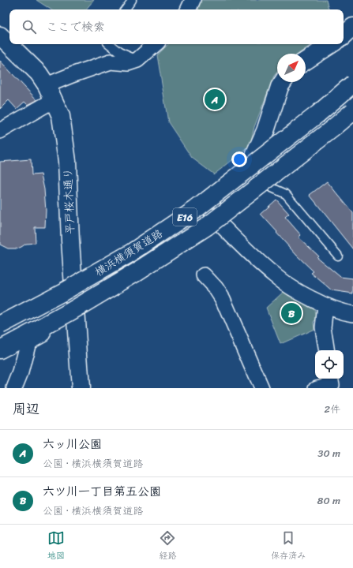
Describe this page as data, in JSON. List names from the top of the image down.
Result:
{
  "streets": {
    "main road": ["平戸桜木通り", "E16", "横浜横須賀道路"]
  },
  "north": "top right",
  "page": {
    "search": "ここで検索",
    "pins": ["A", "B"],
    "heading": ["周辺", "2件"],
    "list": [
      {
        "mark": "A",
        "name": "六ッ川公園",
        "note": "公園 · 横浜横須賀道路",
        "value": "30 m"
      },
      {
        "mark": "B",
        "name": "六ツ川一丁目第五公園",
        "note": "公園 · 横浜横須賀道路",
        "value": "80 m"
      }
    ],
    "nav": ["地図", "経路", "保存済み"]
  }
}
